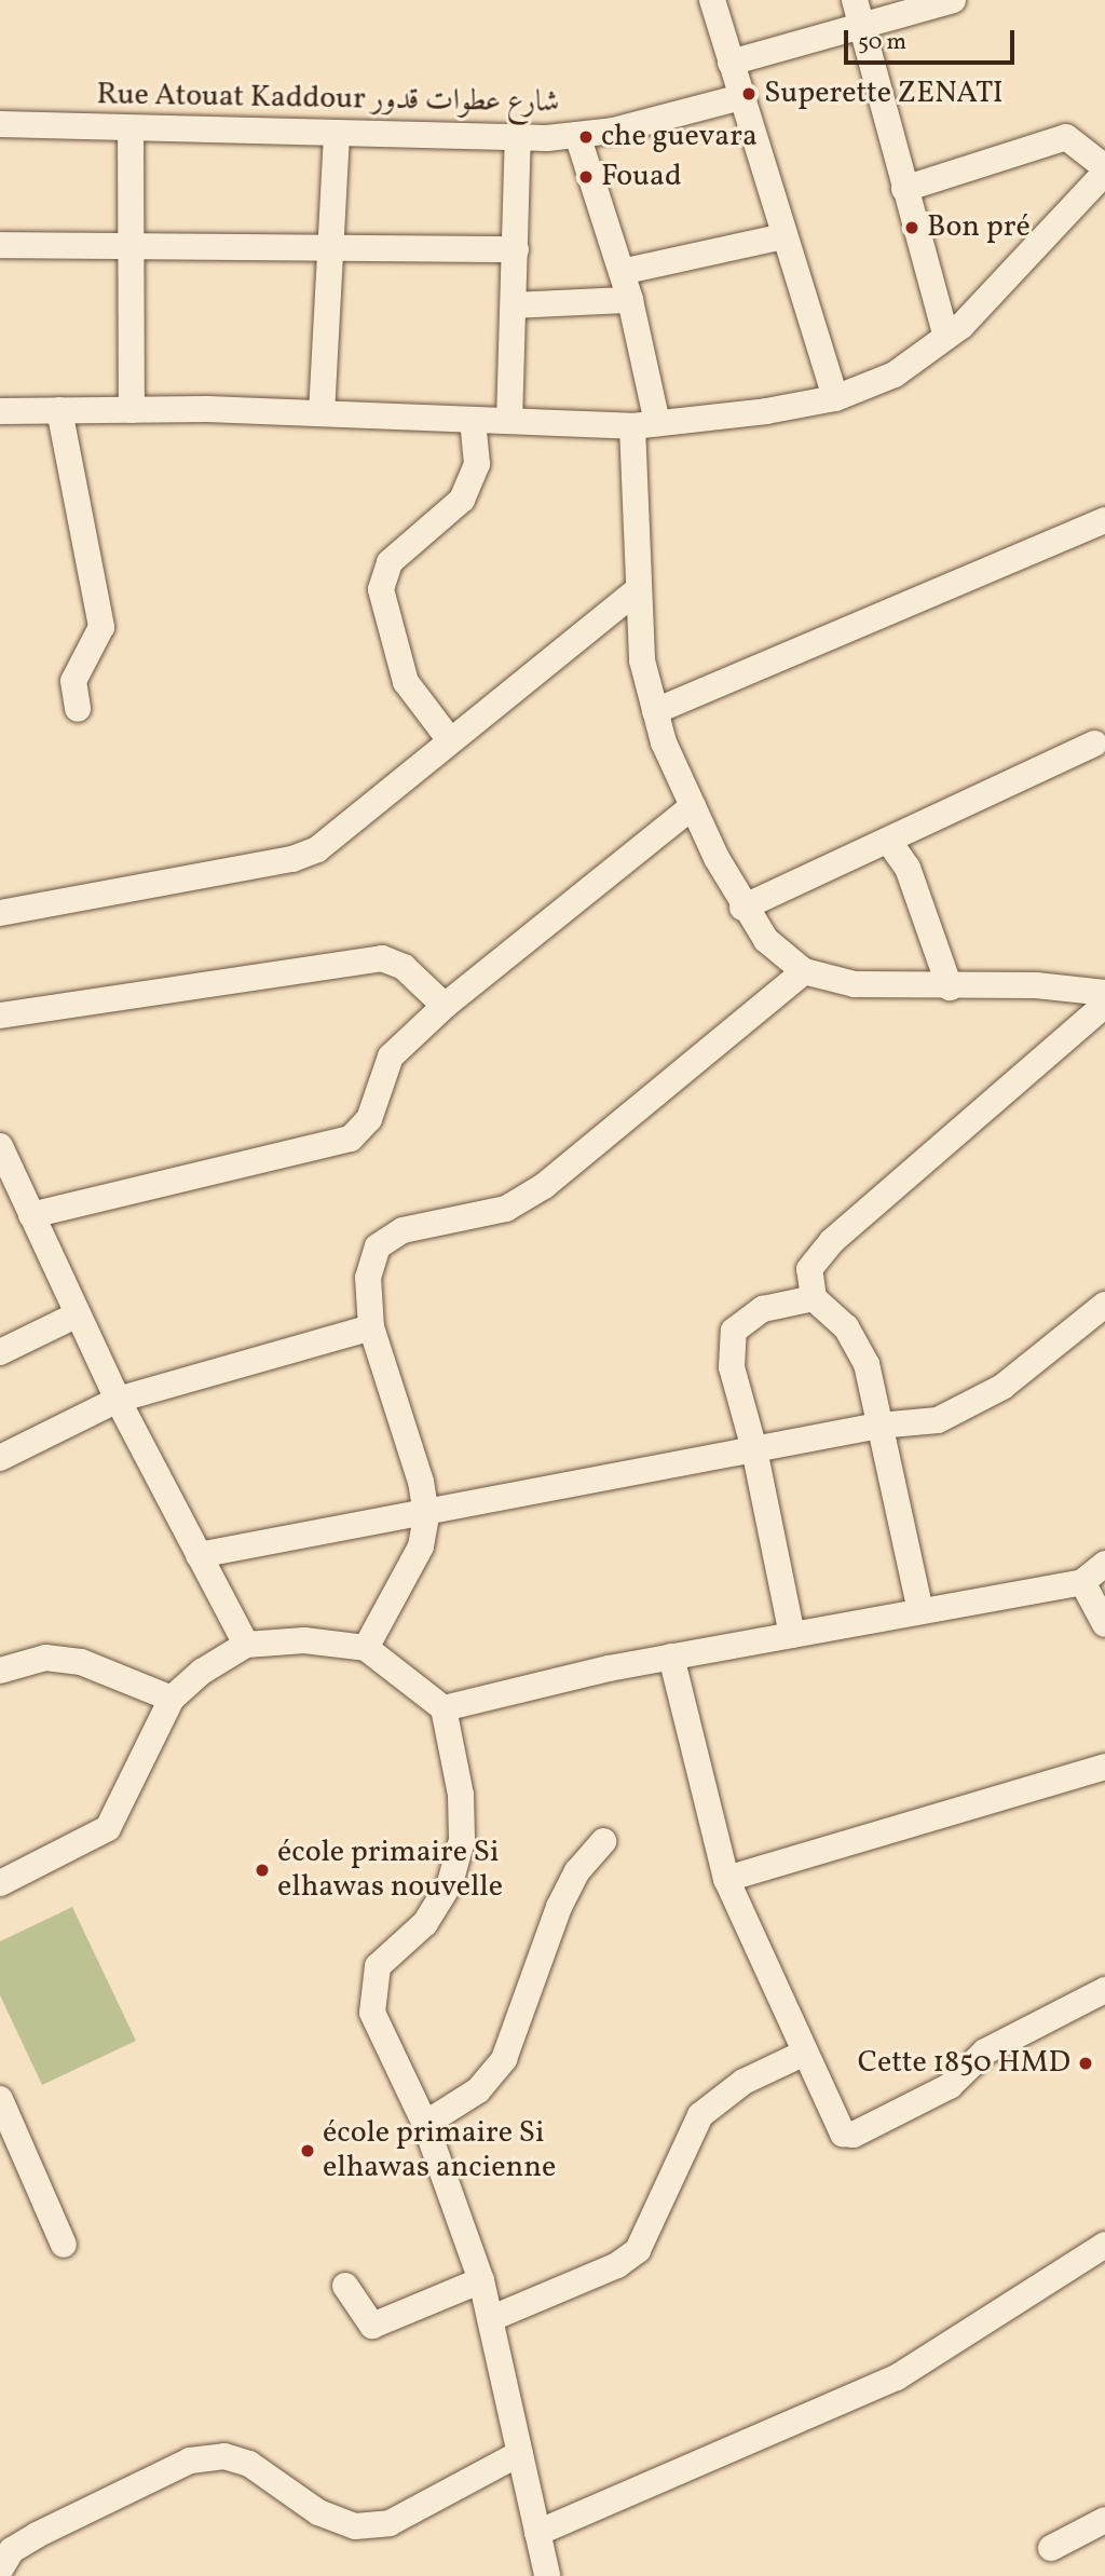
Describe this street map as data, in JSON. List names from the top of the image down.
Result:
{
  "streets": {
    "street": ["Rue Atouat Kaddour شارع عطوات قدور"]
  },
  "places": [
    "Superette ZENATI",
    "che guevara",
    "Fouad",
    "Bon pré",
    "école primaire Si elhawas nouvelle",
    "Cette 1850 HMD",
    "école primaire Si elhawas ancienne"
  ],
  "scale_bar": "50 m"
}
